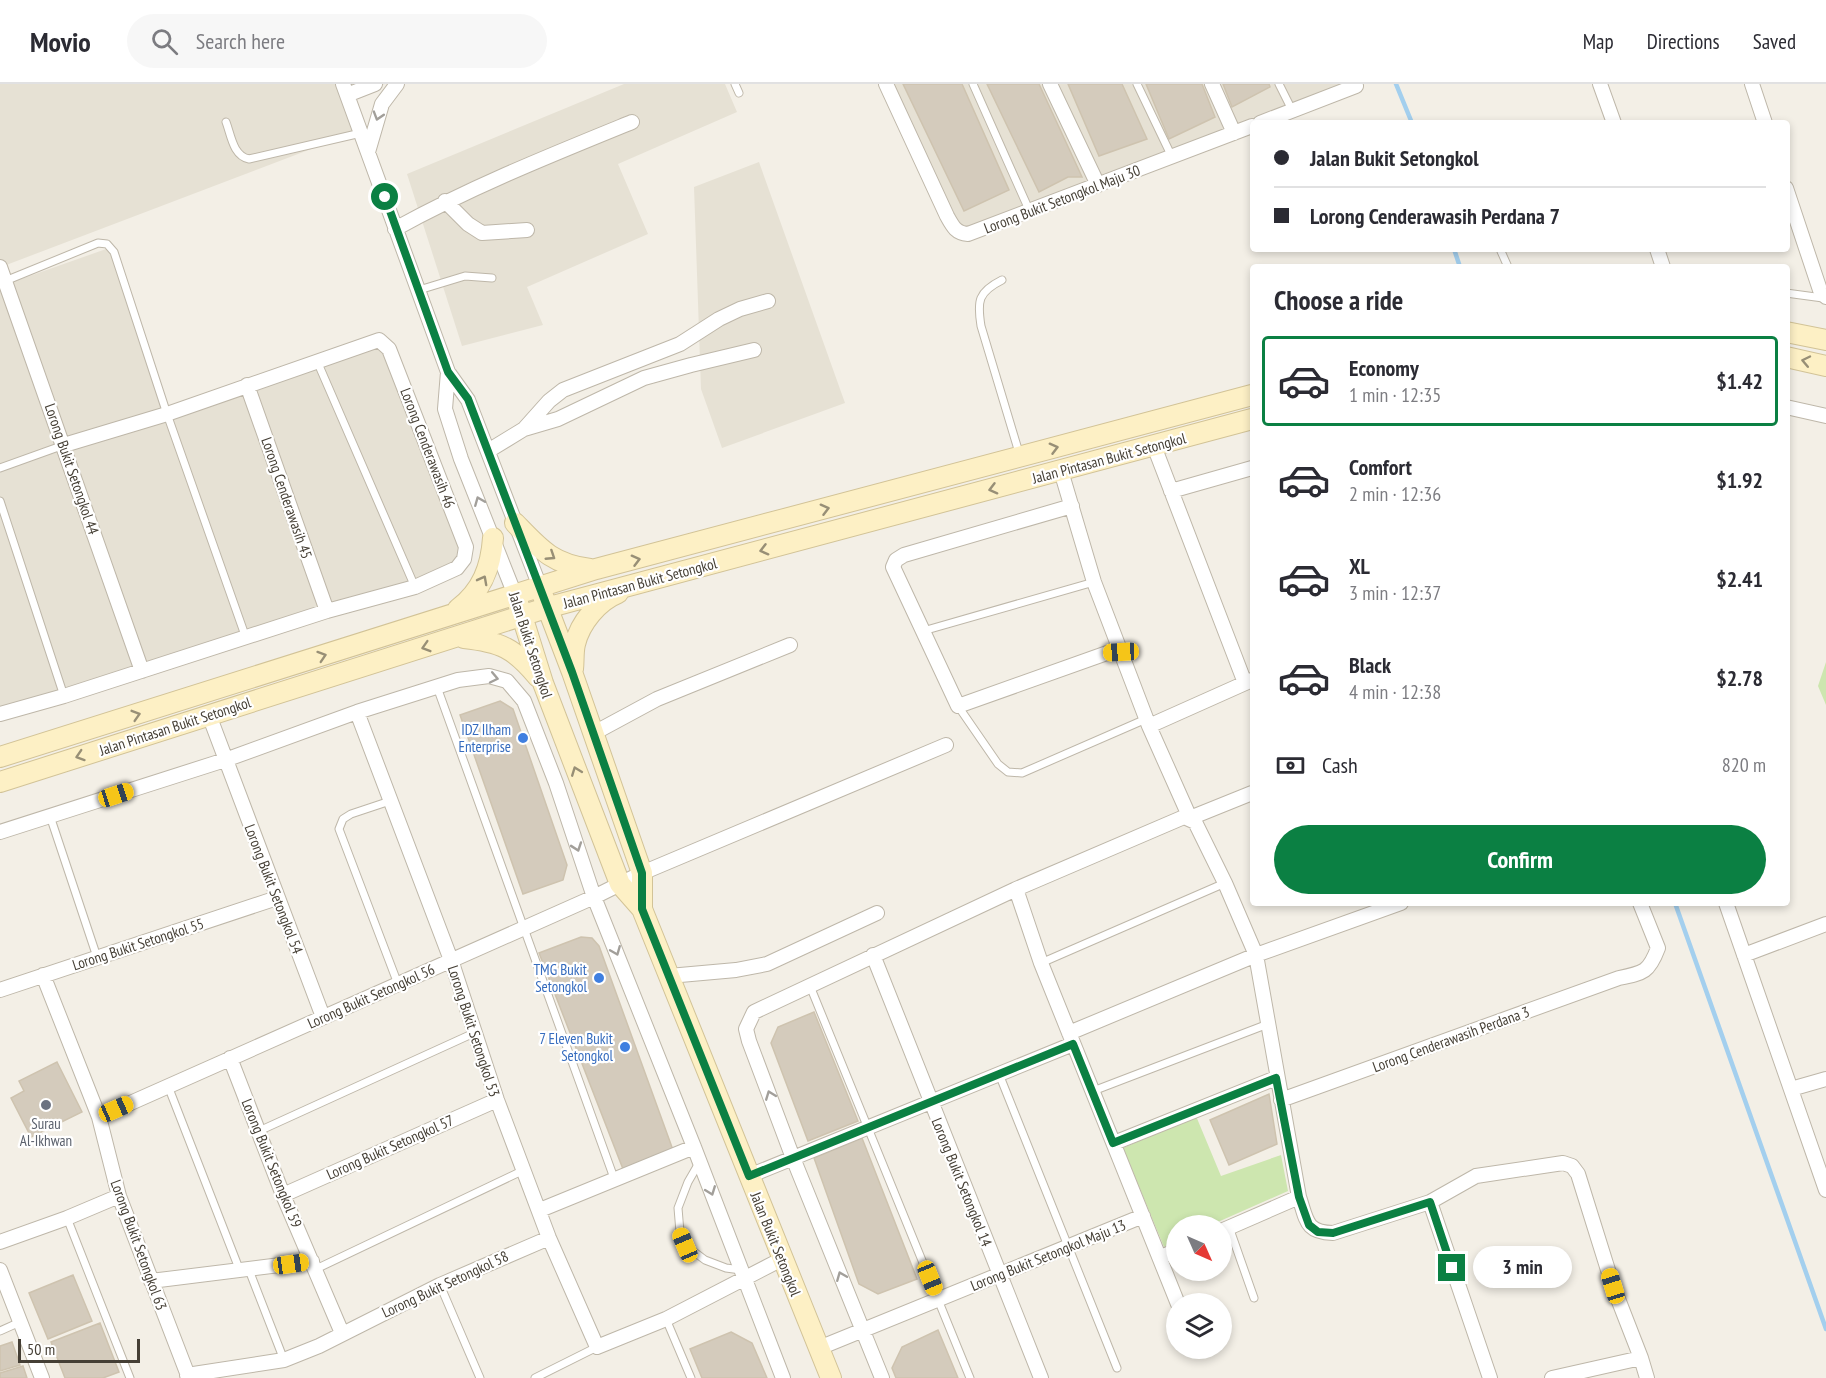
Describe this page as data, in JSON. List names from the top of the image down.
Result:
{
  "streets": {
    "main road": ["Jalan Pintasan Bukit Setongkol", "Jalan Bukit Setongkol"],
    "street": [
      "Lorong Bukit Setongkol Maju 30",
      "Lorong Cenderawasih 46",
      "Lorong Bukit Setongkol 44",
      "Lorong Cenderawasih 45",
      "Lorong Bukit Setongkol 54",
      "Lorong Bukit Setongkol 55",
      "Lorong Bukit Setongkol 56",
      "Lorong Bukit Setongkol 53",
      "Lorong Cenderawasih Perdana 3",
      "Lorong Bukit Setongkol 57",
      "Lorong Bukit Setongkol 59",
      "Lorong Bukit Setongkol 14",
      "Lorong Bukit Setongkol 63",
      "Lorong Bukit Setongkol Maju 13",
      "Lorong Bukit Setongkol 58"
    ]
  },
  "crossings": [
    ["Jalan Pintasan Bukit Setongkol", "Jalan Bukit Setongkol"],
    ["Jalan Pintasan Bukit Setongkol", "Lorong Bukit Setongkol 54"],
    ["Jalan Bukit Setongkol", "Lorong Bukit Setongkol 56"],
    ["Jalan Bukit Setongkol", "Lorong Bukit Setongkol Maju 13"],
    ["Lorong Bukit Setongkol 54", "Lorong Bukit Setongkol 55"],
    ["Lorong Bukit Setongkol 54", "Lorong Bukit Setongkol 56"],
    ["Lorong Bukit Setongkol 55", "Lorong Bukit Setongkol 63"],
    ["Lorong Bukit Setongkol 56", "Lorong Bukit Setongkol 53"],
    ["Lorong Bukit Setongkol 56", "Lorong Bukit Setongkol 59"],
    ["Lorong Bukit Setongkol 56", "Lorong Bukit Setongkol 63"],
    ["Lorong Bukit Setongkol 53", "Lorong Bukit Setongkol 57"],
    ["Lorong Bukit Setongkol 53", "Lorong Bukit Setongkol 58"],
    ["Lorong Bukit Setongkol 57", "Lorong Bukit Setongkol 59"],
    ["Lorong Bukit Setongkol 59", "Lorong Bukit Setongkol 58"],
    ["Lorong Bukit Setongkol 14", "Lorong Bukit Setongkol Maju 13"],
    ["Lorong Bukit Setongkol 63", "Lorong Bukit Setongkol 58"]
  ],
  "places": [
    "IDZ Ilham Enterprise",
    "TMG Bukit Setongkol",
    "7 Eleven Bukit Setongkol",
    "Surau Al-Ikhwan"
  ],
  "scale_bar": "50 m",
  "north": "bottom right",
  "page": {
    "header": "Movio",
    "search": "Search here",
    "nav": ["Map", "Directions", "Saved"],
    "banner": ["Jalan Bukit Setongkol", "Lorong Cenderawasih Perdana 7"],
    "heading": "Choose a ride",
    "list": [
      {
        "name": "Economy",
        "note": "1 min · 12:35",
        "value": "$1.42"
      },
      {
        "name": "Comfort",
        "note": "2 min · 12:36",
        "value": "$1.92"
      },
      {
        "name": "XL",
        "note": "3 min · 12:37",
        "value": "$2.41"
      },
      {
        "name": "Black",
        "note": "4 min · 12:38",
        "value": "$2.78"
      }
    ],
    "pay": ["Cash", "820 m"],
    "buttons": "Confirm",
    "bubble": "3 min",
    "scale": "50 m"
  }
}
